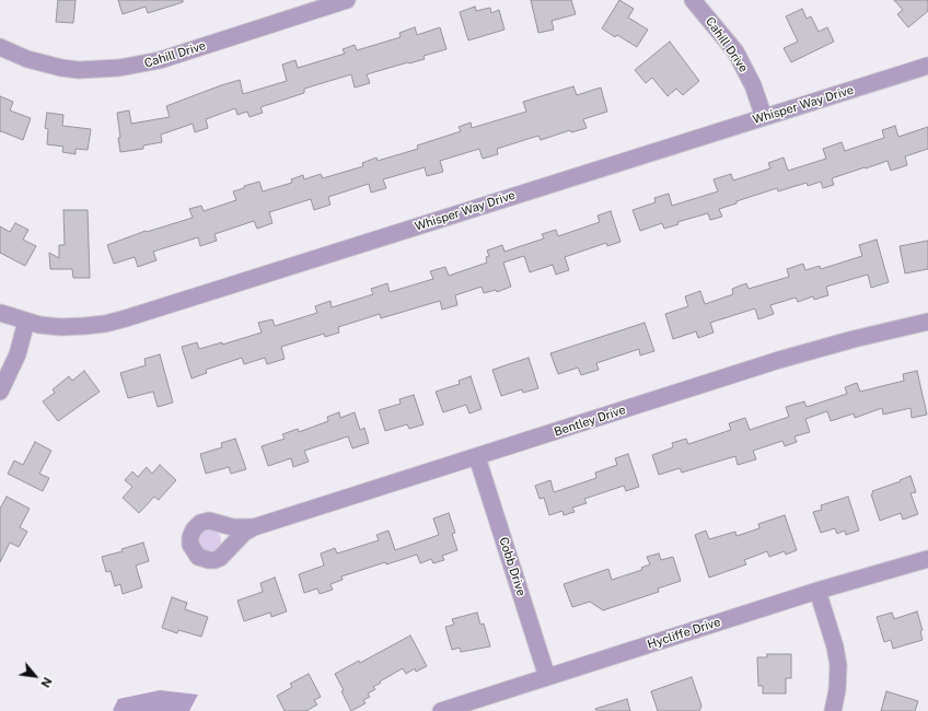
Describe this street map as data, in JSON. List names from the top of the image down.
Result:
{
  "streets": {
    "street": [
      "Cahill Drive",
      "Whisper Way Drive",
      "Bentley Drive",
      "Cobb Drive",
      "Hycliffe Drive"
    ]
  },
  "crossings": [
    ["Cahill Drive", "Whisper Way Drive"],
    ["Bentley Drive", "Cobb Drive"],
    ["Cobb Drive", "Hycliffe Drive"]
  ],
  "north": "bottom right"
}
